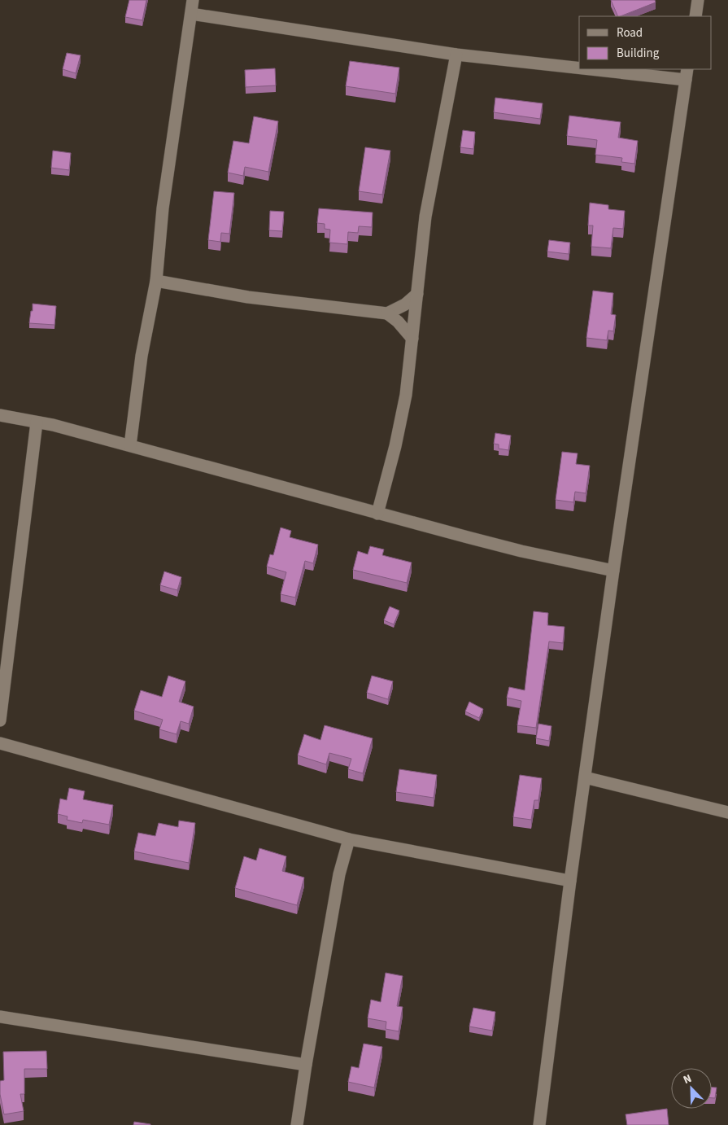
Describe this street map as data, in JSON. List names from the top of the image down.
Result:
{
  "legend": ["Road", "Building"],
  "north": "top left"
}
